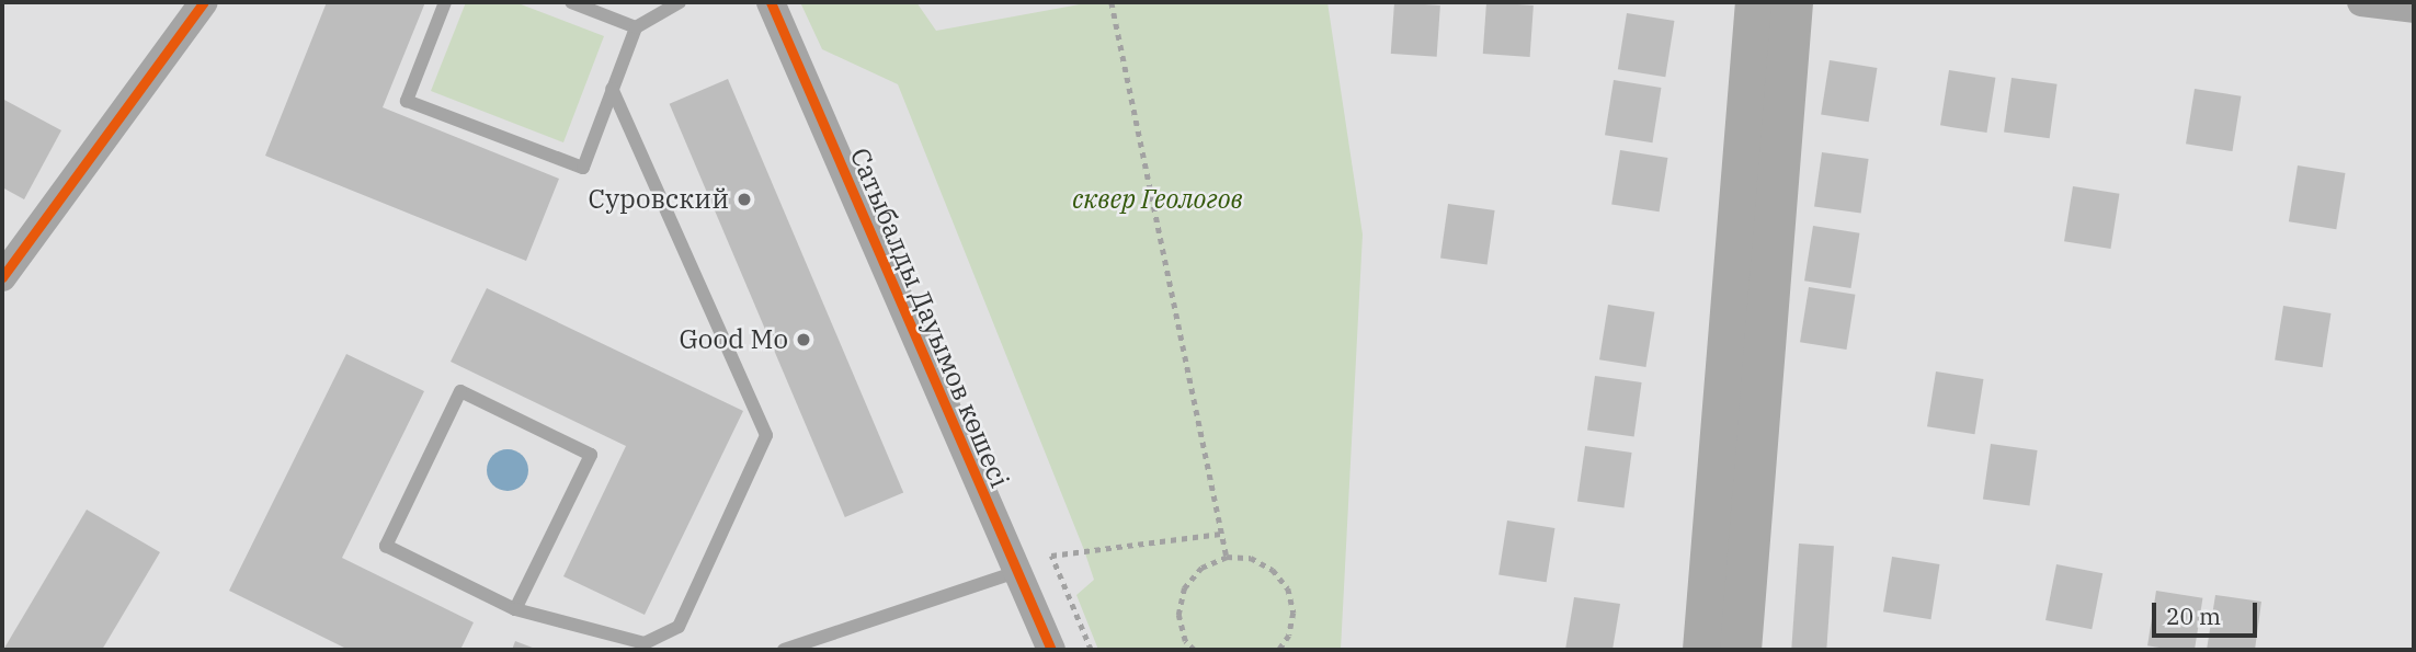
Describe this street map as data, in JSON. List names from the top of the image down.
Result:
{
  "streets": {
    "street": ["Сатыбалды Дауымов көшесі"]
  },
  "parks": ["сквер Геологов"],
  "places": ["Суровский", "Good Mo"],
  "scale_bar": "20 m"
}
